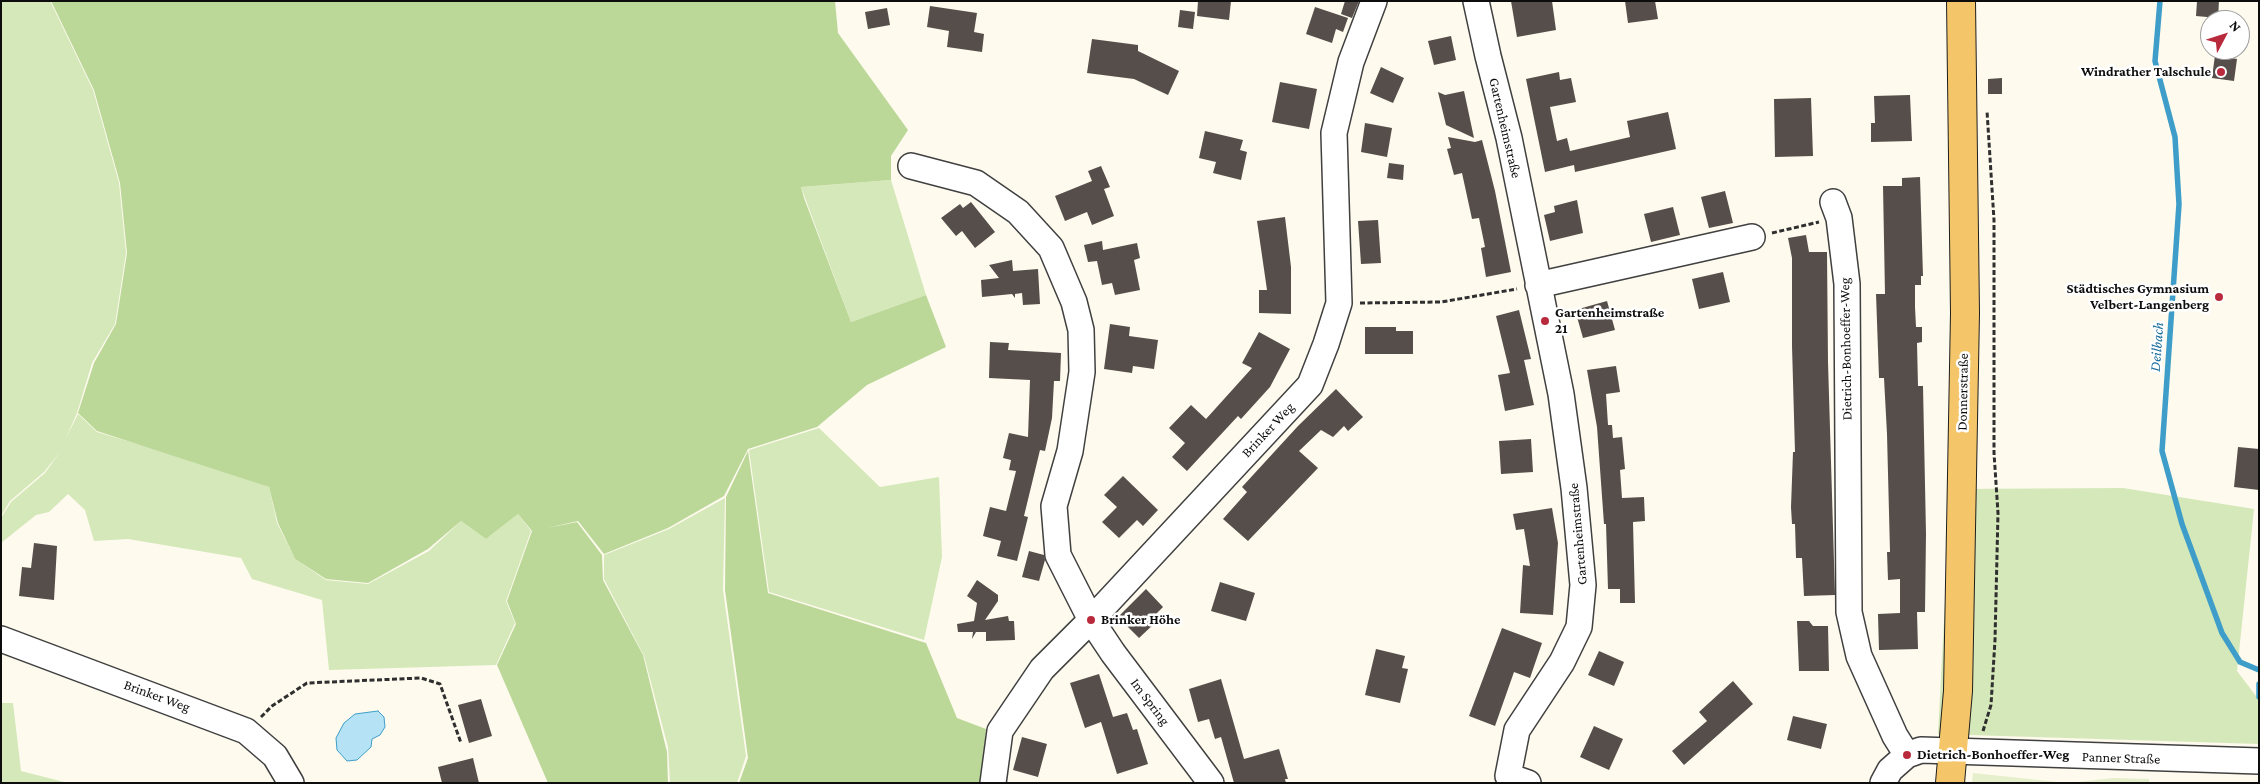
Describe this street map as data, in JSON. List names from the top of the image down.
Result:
{
  "streets": {
    "main road": ["Donnerstraße"],
    "street": [
      "Gartenheimstraße",
      "Dietrich-Bonhoeffer-Weg",
      "Brinker Weg",
      "Im Spring",
      "Panner Straße"
    ]
  },
  "crossings": [
    ["Donnerstraße", "Panner Straße"],
    ["Brinker Weg", "Im Spring"]
  ],
  "water": ["Deilbach"],
  "places": [
    "Windrather Talschule",
    "Städtisches Gymnasium Velbert-Langenberg",
    "Gartenheimstraße 21",
    "Brinker Höhe",
    "Dietrich-Bonhoeffer-Weg"
  ],
  "north": "top right"
}
